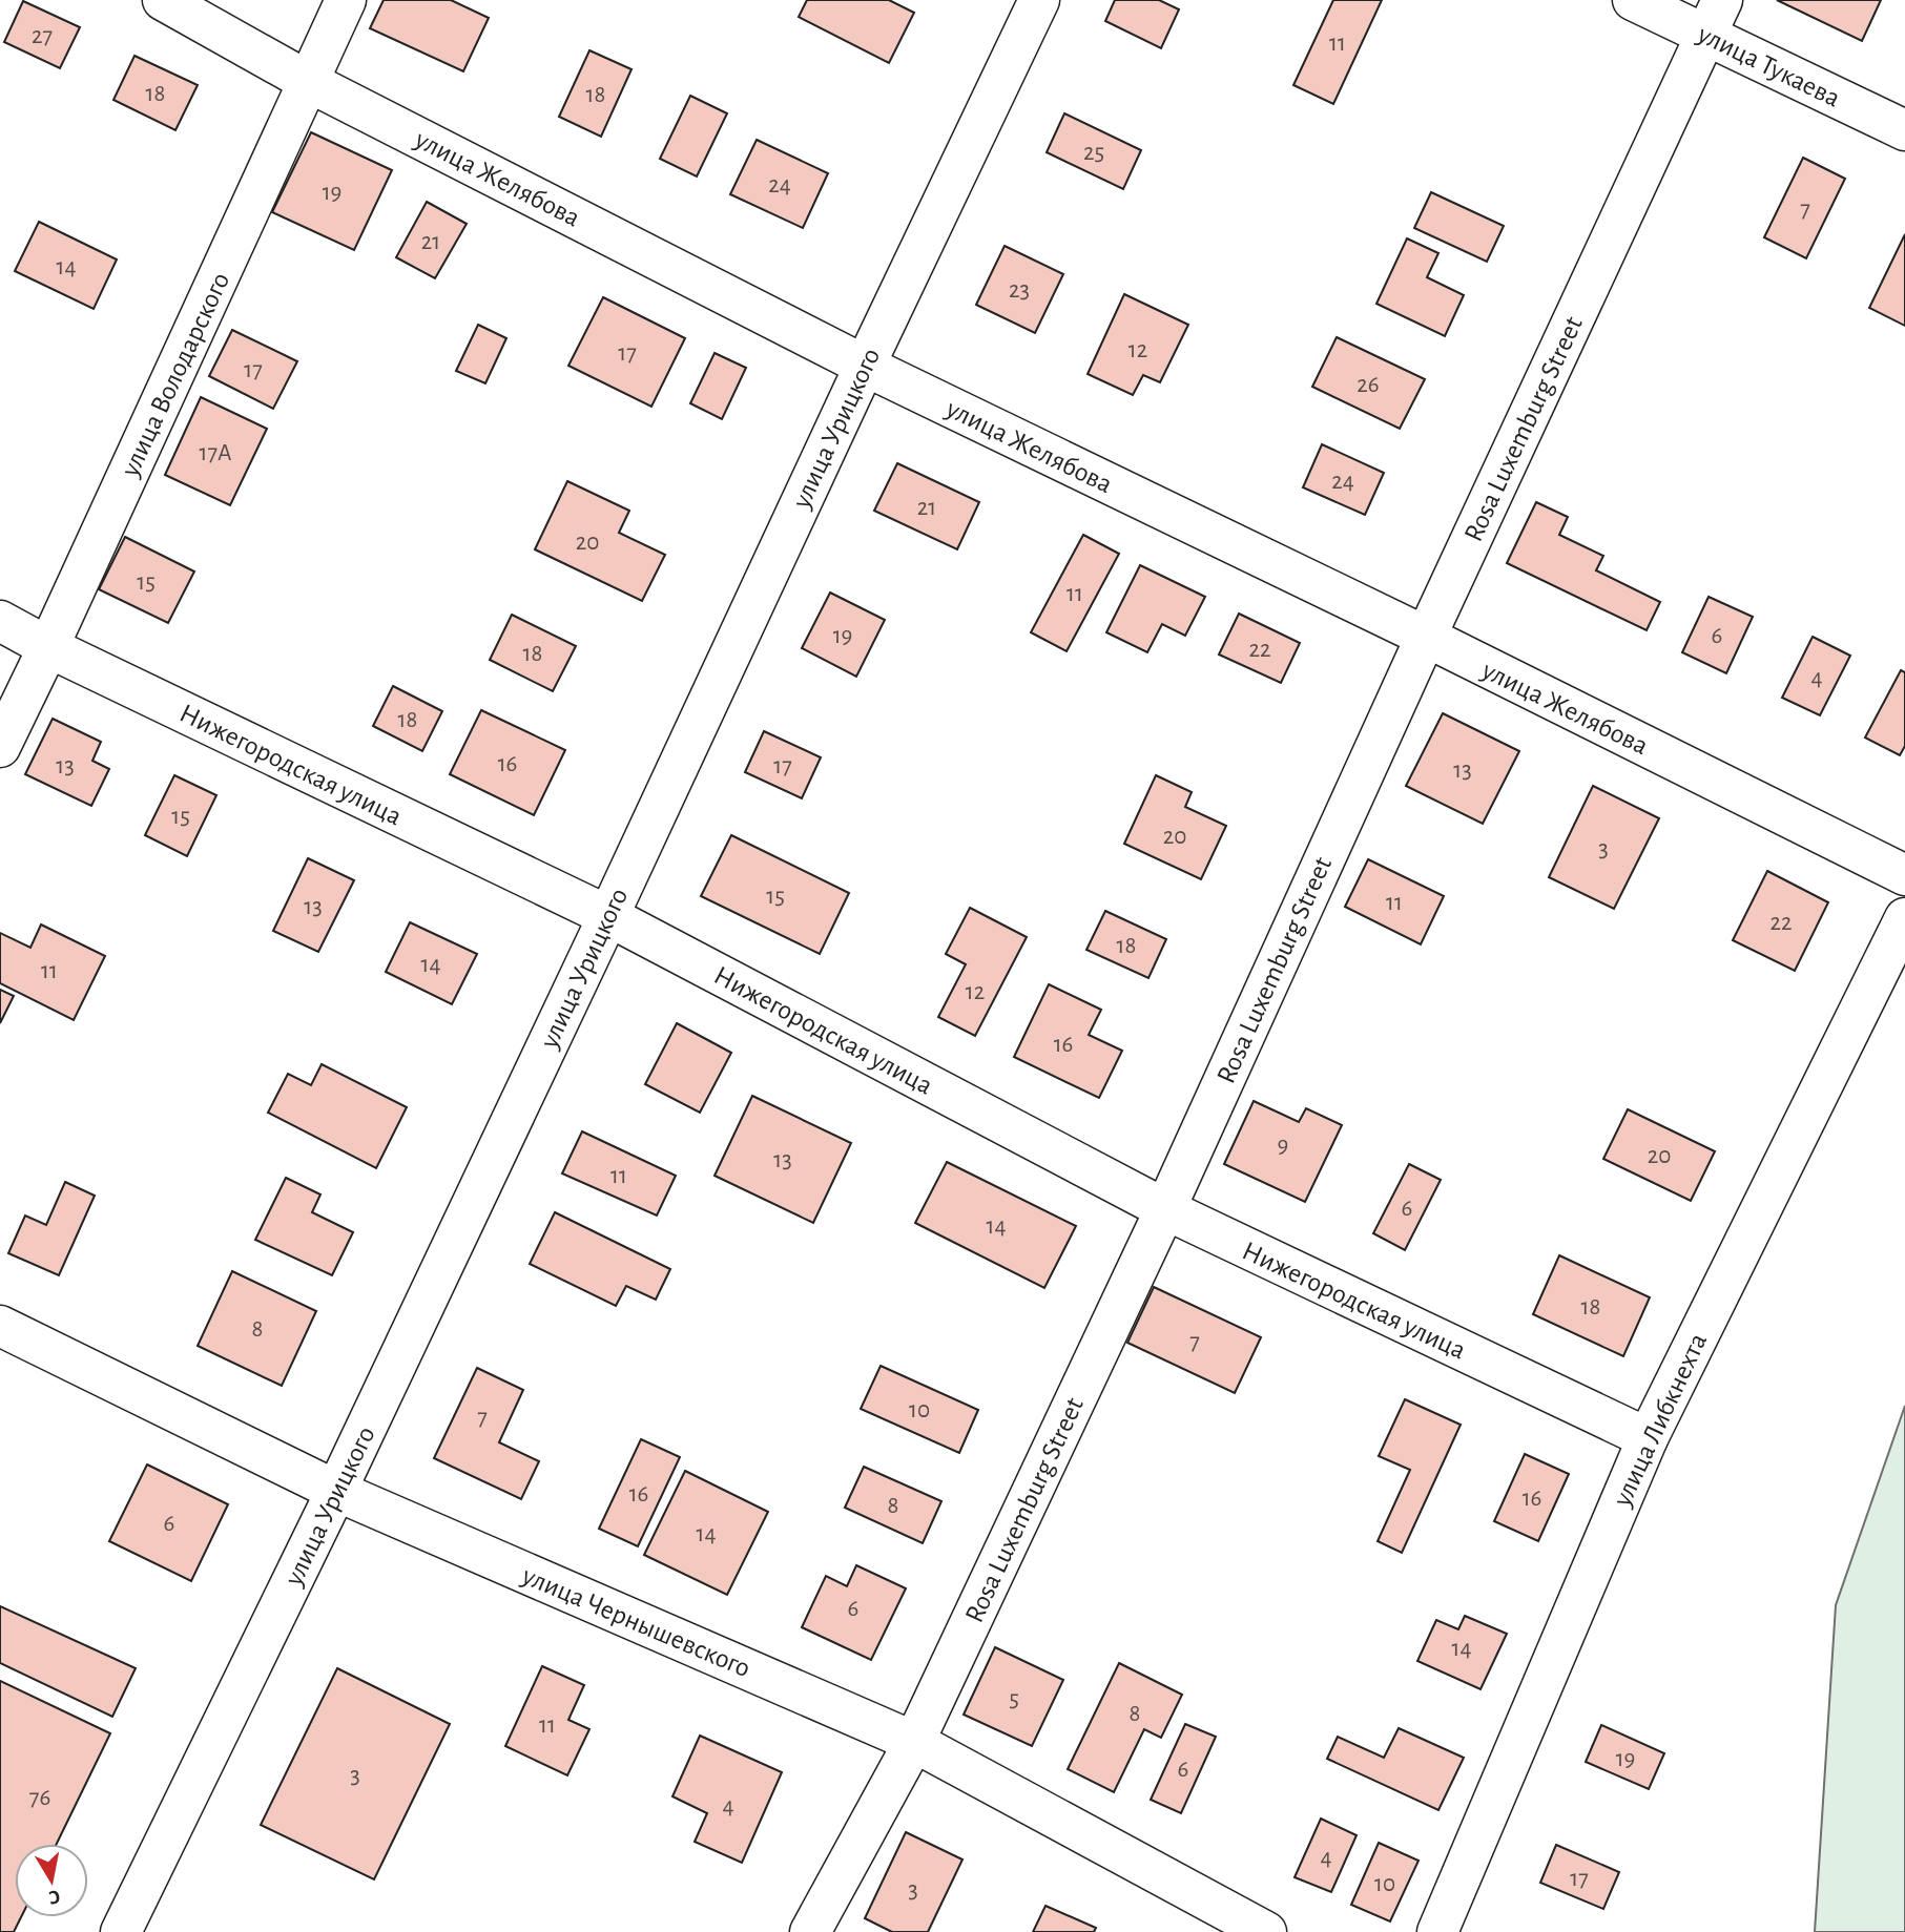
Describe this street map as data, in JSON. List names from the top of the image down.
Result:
{
  "streets": {
    "street": [
      "улица Тукаева",
      "улица Желябова",
      "улица Володарского",
      "улица Урицкого",
      "Rosa Luxemburg Street",
      "Нижегородская улица",
      "улица Либкнехта",
      "улица Чернышевского"
    ]
  },
  "crossings": [
    ["улица Тукаева", "Rosa Luxemburg Street"],
    ["улица Желябова", "улица Володарского"],
    ["улица Желябова", "улица Урицкого"],
    ["улица Желябова", "Rosa Luxemburg Street"],
    ["улица Володарского", "Нижегородская улица"],
    ["улица Урицкого", "Нижегородская улица"],
    ["улица Урицкого", "улица Чернышевского"],
    ["Rosa Luxemburg Street", "Нижегородская улица"],
    ["Rosa Luxemburg Street", "улица Чернышевского"],
    ["Нижегородская улица", "улица Либкнехта"]
  ],
  "house_numbers": [
    "27",
    "11",
    "18",
    "18",
    "25",
    "24",
    "19",
    "7",
    "21",
    "14",
    "23",
    "12",
    "17",
    "17",
    "26",
    "17А",
    "24",
    "21",
    "20",
    "15",
    "11",
    "19",
    "6",
    "22",
    "18",
    "4",
    "18",
    "16",
    "13",
    "17",
    "13",
    "15",
    "20",
    "3",
    "15",
    "11",
    "13",
    "22",
    "18",
    "14",
    "11",
    "12",
    "16",
    "9",
    "20",
    "13",
    "11",
    "6",
    "14",
    "18",
    "8",
    "7",
    "10",
    "7",
    "16",
    "16",
    "8",
    "6",
    "14",
    "6",
    "14",
    "5",
    "8",
    "11",
    "19",
    "6",
    "3",
    "76",
    "4",
    "4",
    "17",
    "10",
    "3"
  ],
  "north": "bottom"
}
